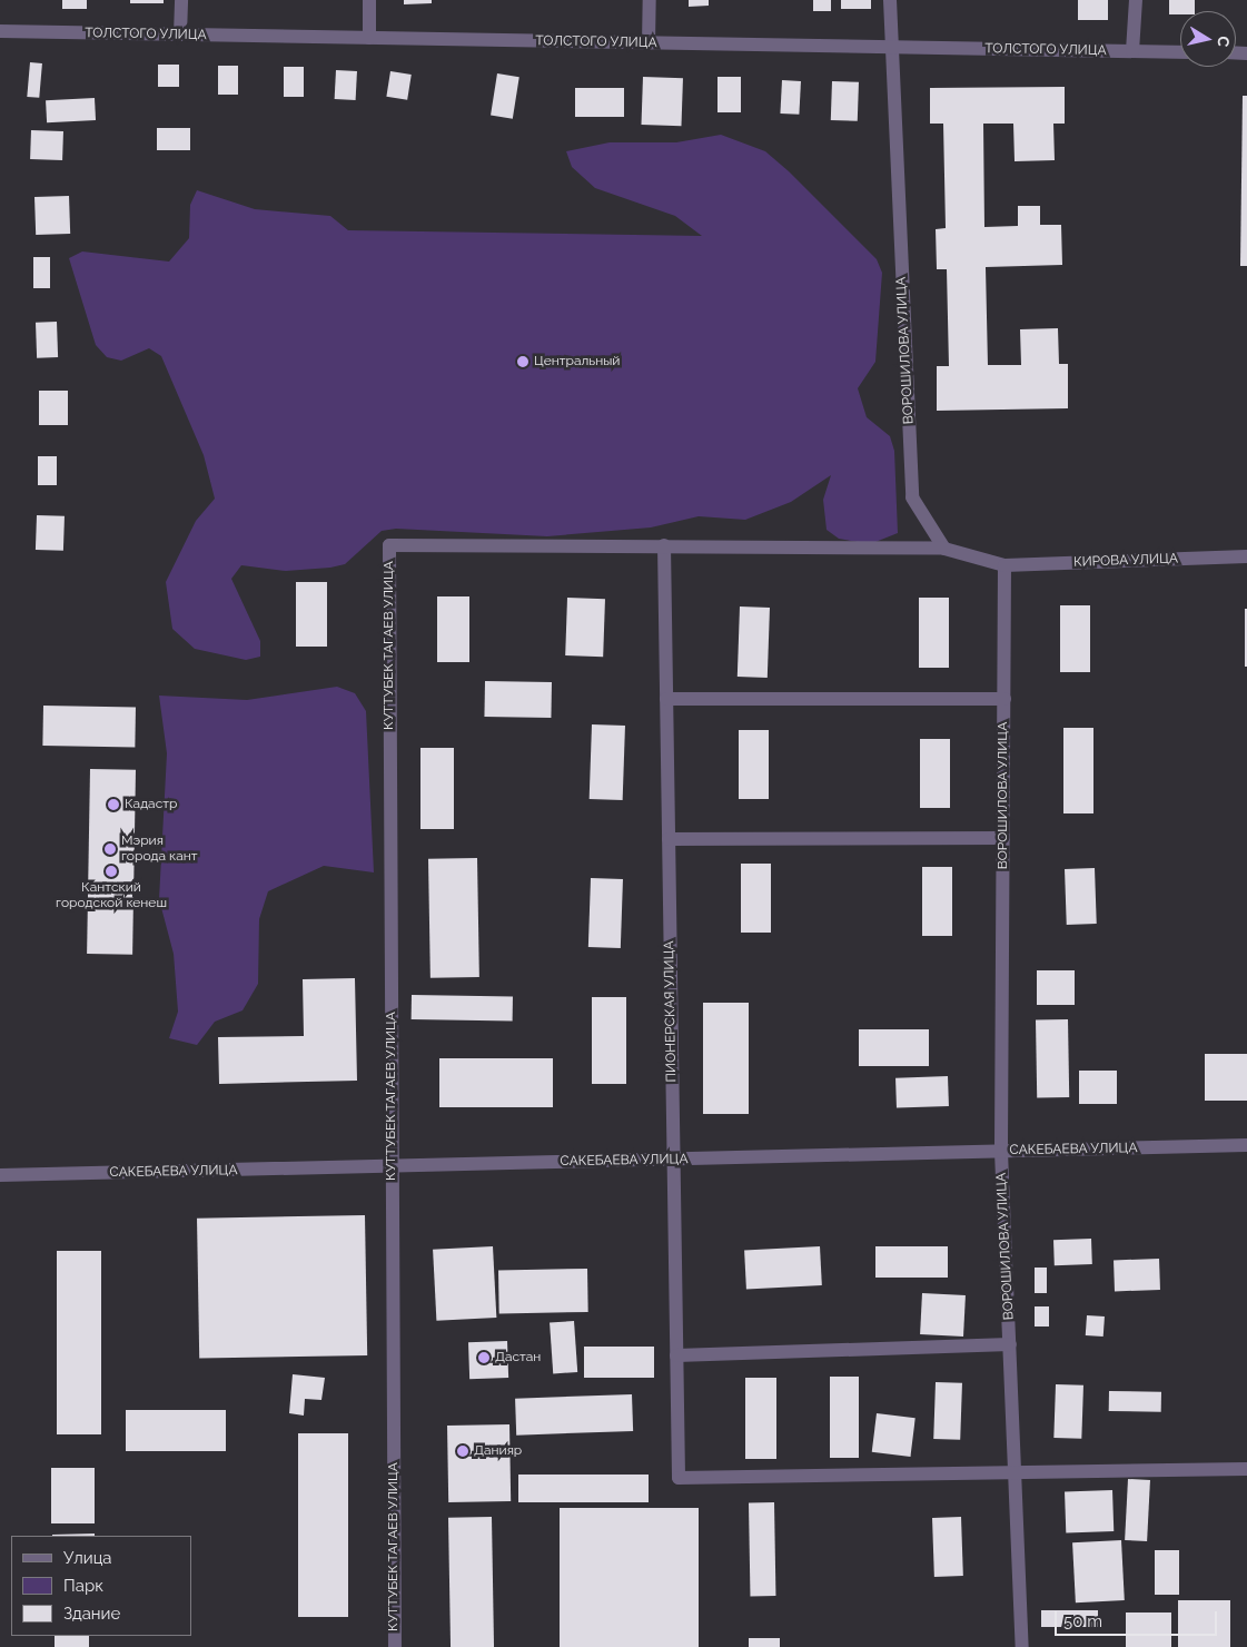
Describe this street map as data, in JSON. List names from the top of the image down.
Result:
{
  "streets": {
    "street": [
      "ТОЛСТОГО УЛИЦА",
      "ВОРОШИЛОВА УЛИЦА",
      "КИРОВА УЛИЦА",
      "КУТТУБЕК ТАГАЕВ УЛИЦА",
      "ПИОНЕРСКАЯ УЛИЦА",
      "САКЕБАЕВА УЛИЦА"
    ]
  },
  "crossings": [
    ["ТОЛСТОГО УЛИЦА", "ВОРОШИЛОВА УЛИЦА"],
    ["ВОРОШИЛОВА УЛИЦА", "КИРОВА УЛИЦА"],
    ["ВОРОШИЛОВА УЛИЦА", "ПИОНЕРСКАЯ УЛИЦА"],
    ["ВОРОШИЛОВА УЛИЦА", "САКЕБАЕВА УЛИЦА"],
    ["КУТТУБЕК ТАГАЕВ УЛИЦА", "ПИОНЕРСКАЯ УЛИЦА"],
    ["КУТТУБЕК ТАГАЕВ УЛИЦА", "САКЕБАЕВА УЛИЦА"],
    ["ПИОНЕРСКАЯ УЛИЦА", "САКЕБАЕВА УЛИЦА"]
  ],
  "places": [
    "Центральный",
    "Кадастр",
    "Мэрия города кант",
    "Кантский городской кенеш",
    "Дастан",
    "Данияр"
  ],
  "legend": ["Улица", "Парк", "Здание"],
  "scale_bar": "50 m",
  "north": "right"
}
